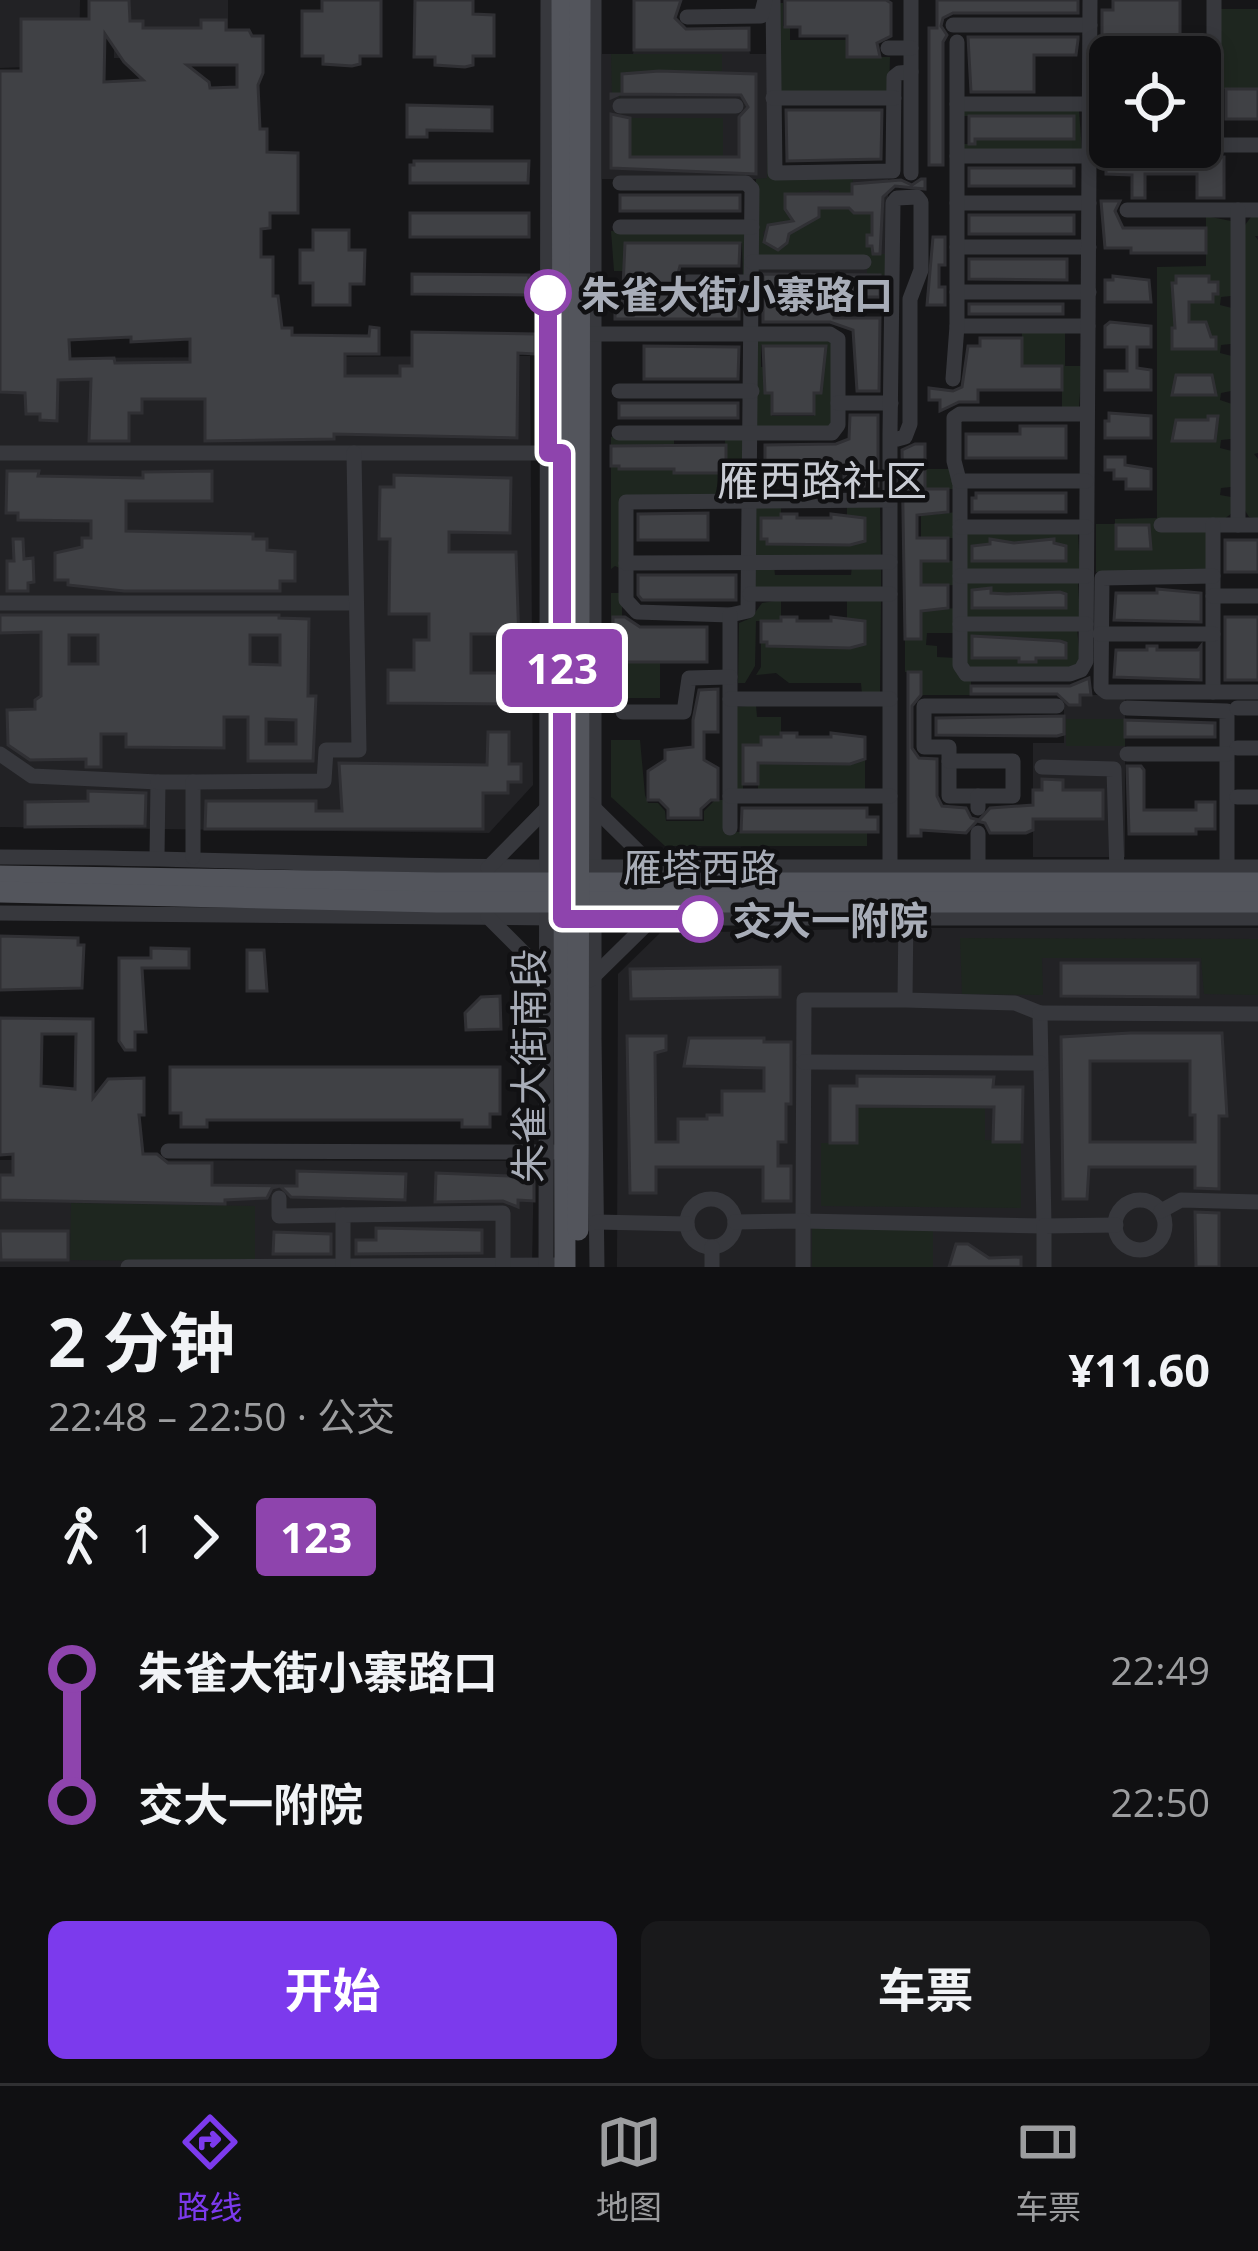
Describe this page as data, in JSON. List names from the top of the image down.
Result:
{
  "streets": {
    "main road": ["雁塔西路", "朱雀大街南段"]
  },
  "crossings": [
    ["雁塔西路", "朱雀大街南段"]
  ],
  "districts": ["雁西路社区"],
  "places": ["朱雀大街小寨路口", "交大一附院"],
  "lines": ["bus line 123"],
  "page": {
    "on_map": "123",
    "heading": ["2 分钟", "22:48 – 22:50 · 公交", "¥11.60"],
    "legs": ["1", "123"],
    "list": [
      {
        "name": "朱雀大街小寨路口",
        "value": "22:49"
      },
      {
        "name": "交大一附院",
        "value": "22:50"
      }
    ],
    "buttons": ["开始", "车票"],
    "tabs": ["路线", "地图", "车票"]
  }
}
